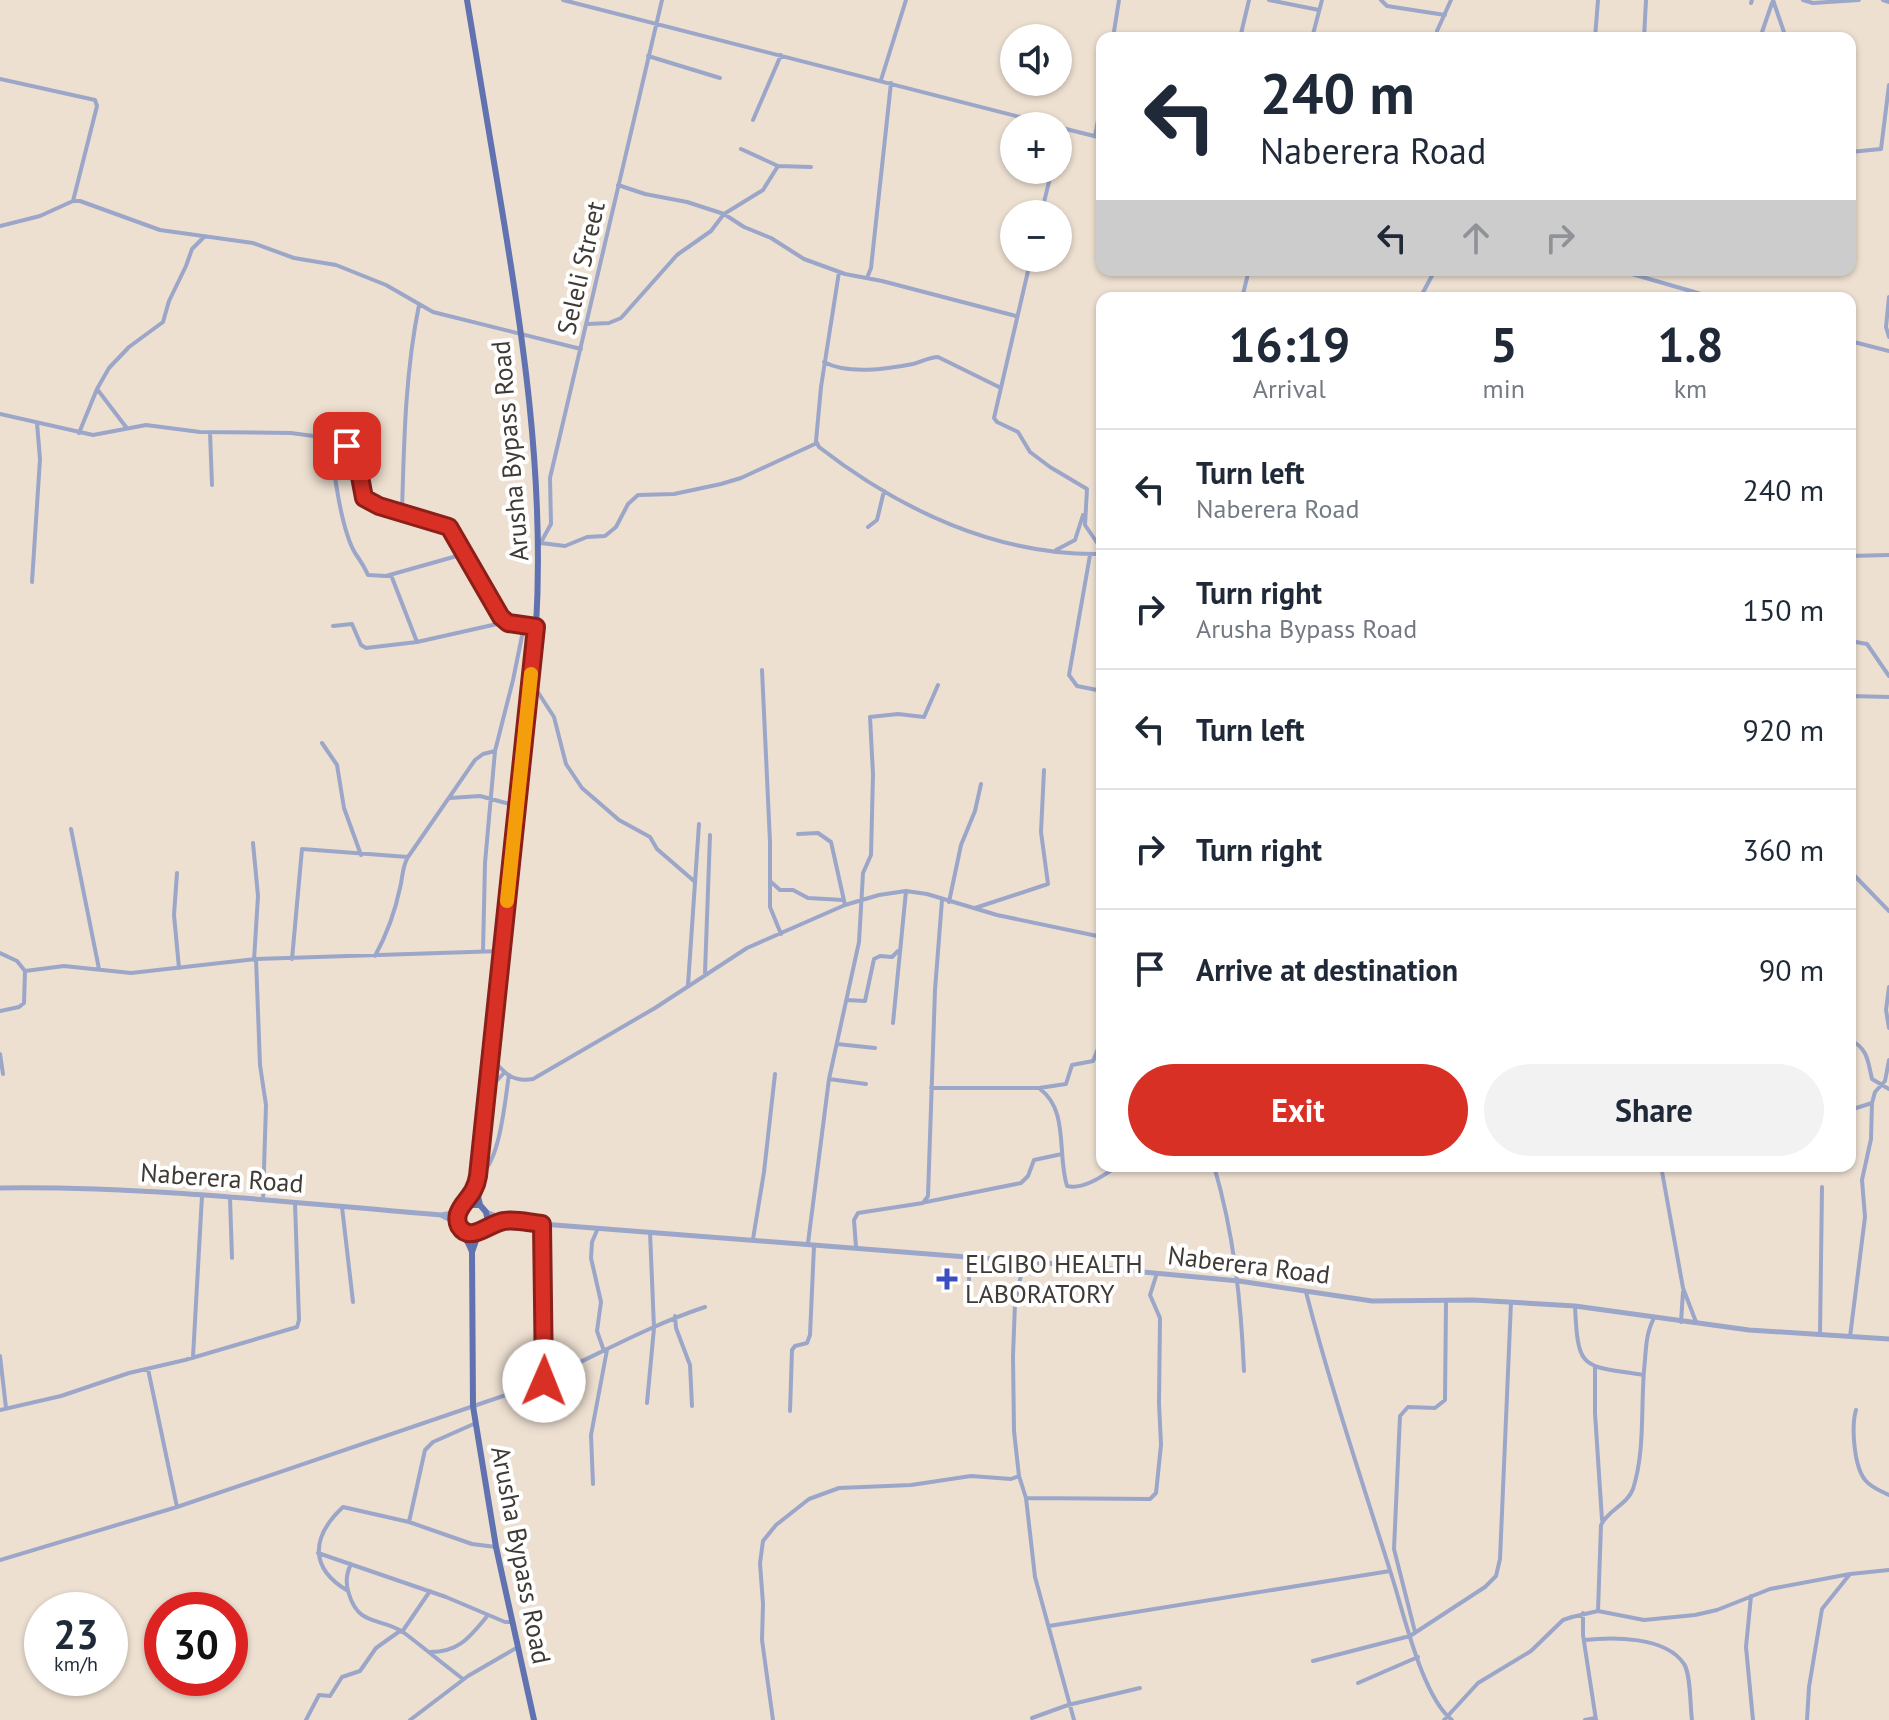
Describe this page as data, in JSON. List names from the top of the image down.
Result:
{
  "streets": {
    "main road": ["Arusha Bypass Road"],
    "street": ["Seleli Street", "Naberera Road"]
  },
  "crossings": [
    ["Seleli Street", "Arusha Bypass Road"],
    ["Arusha Bypass Road", "Naberera Road"]
  ],
  "places": {
    "health": ["ELGIBO HEALTH LABORATORY"]
  },
  "page": {
    "map_buttons": ["+", "−"],
    "turn": ["240 m", "Naberera Road"],
    "eta": [
      "16:19",
      "Arrival",
      "5",
      "min",
      "1.8",
      "km"
    ],
    "list": [
      {
        "name": "Turn left",
        "note": "Naberera Road",
        "value": "240 m"
      },
      {
        "name": "Turn right",
        "note": "Arusha Bypass Road",
        "value": "150 m"
      },
      {
        "name": "Turn left",
        "value": "920 m"
      },
      {
        "name": "Turn right",
        "value": "360 m"
      },
      {
        "name": "Arrive at destination",
        "value": "90 m"
      }
    ],
    "buttons": ["Exit", "Share"],
    "speed": "23 km/h",
    "limit": "30"
  }
}
